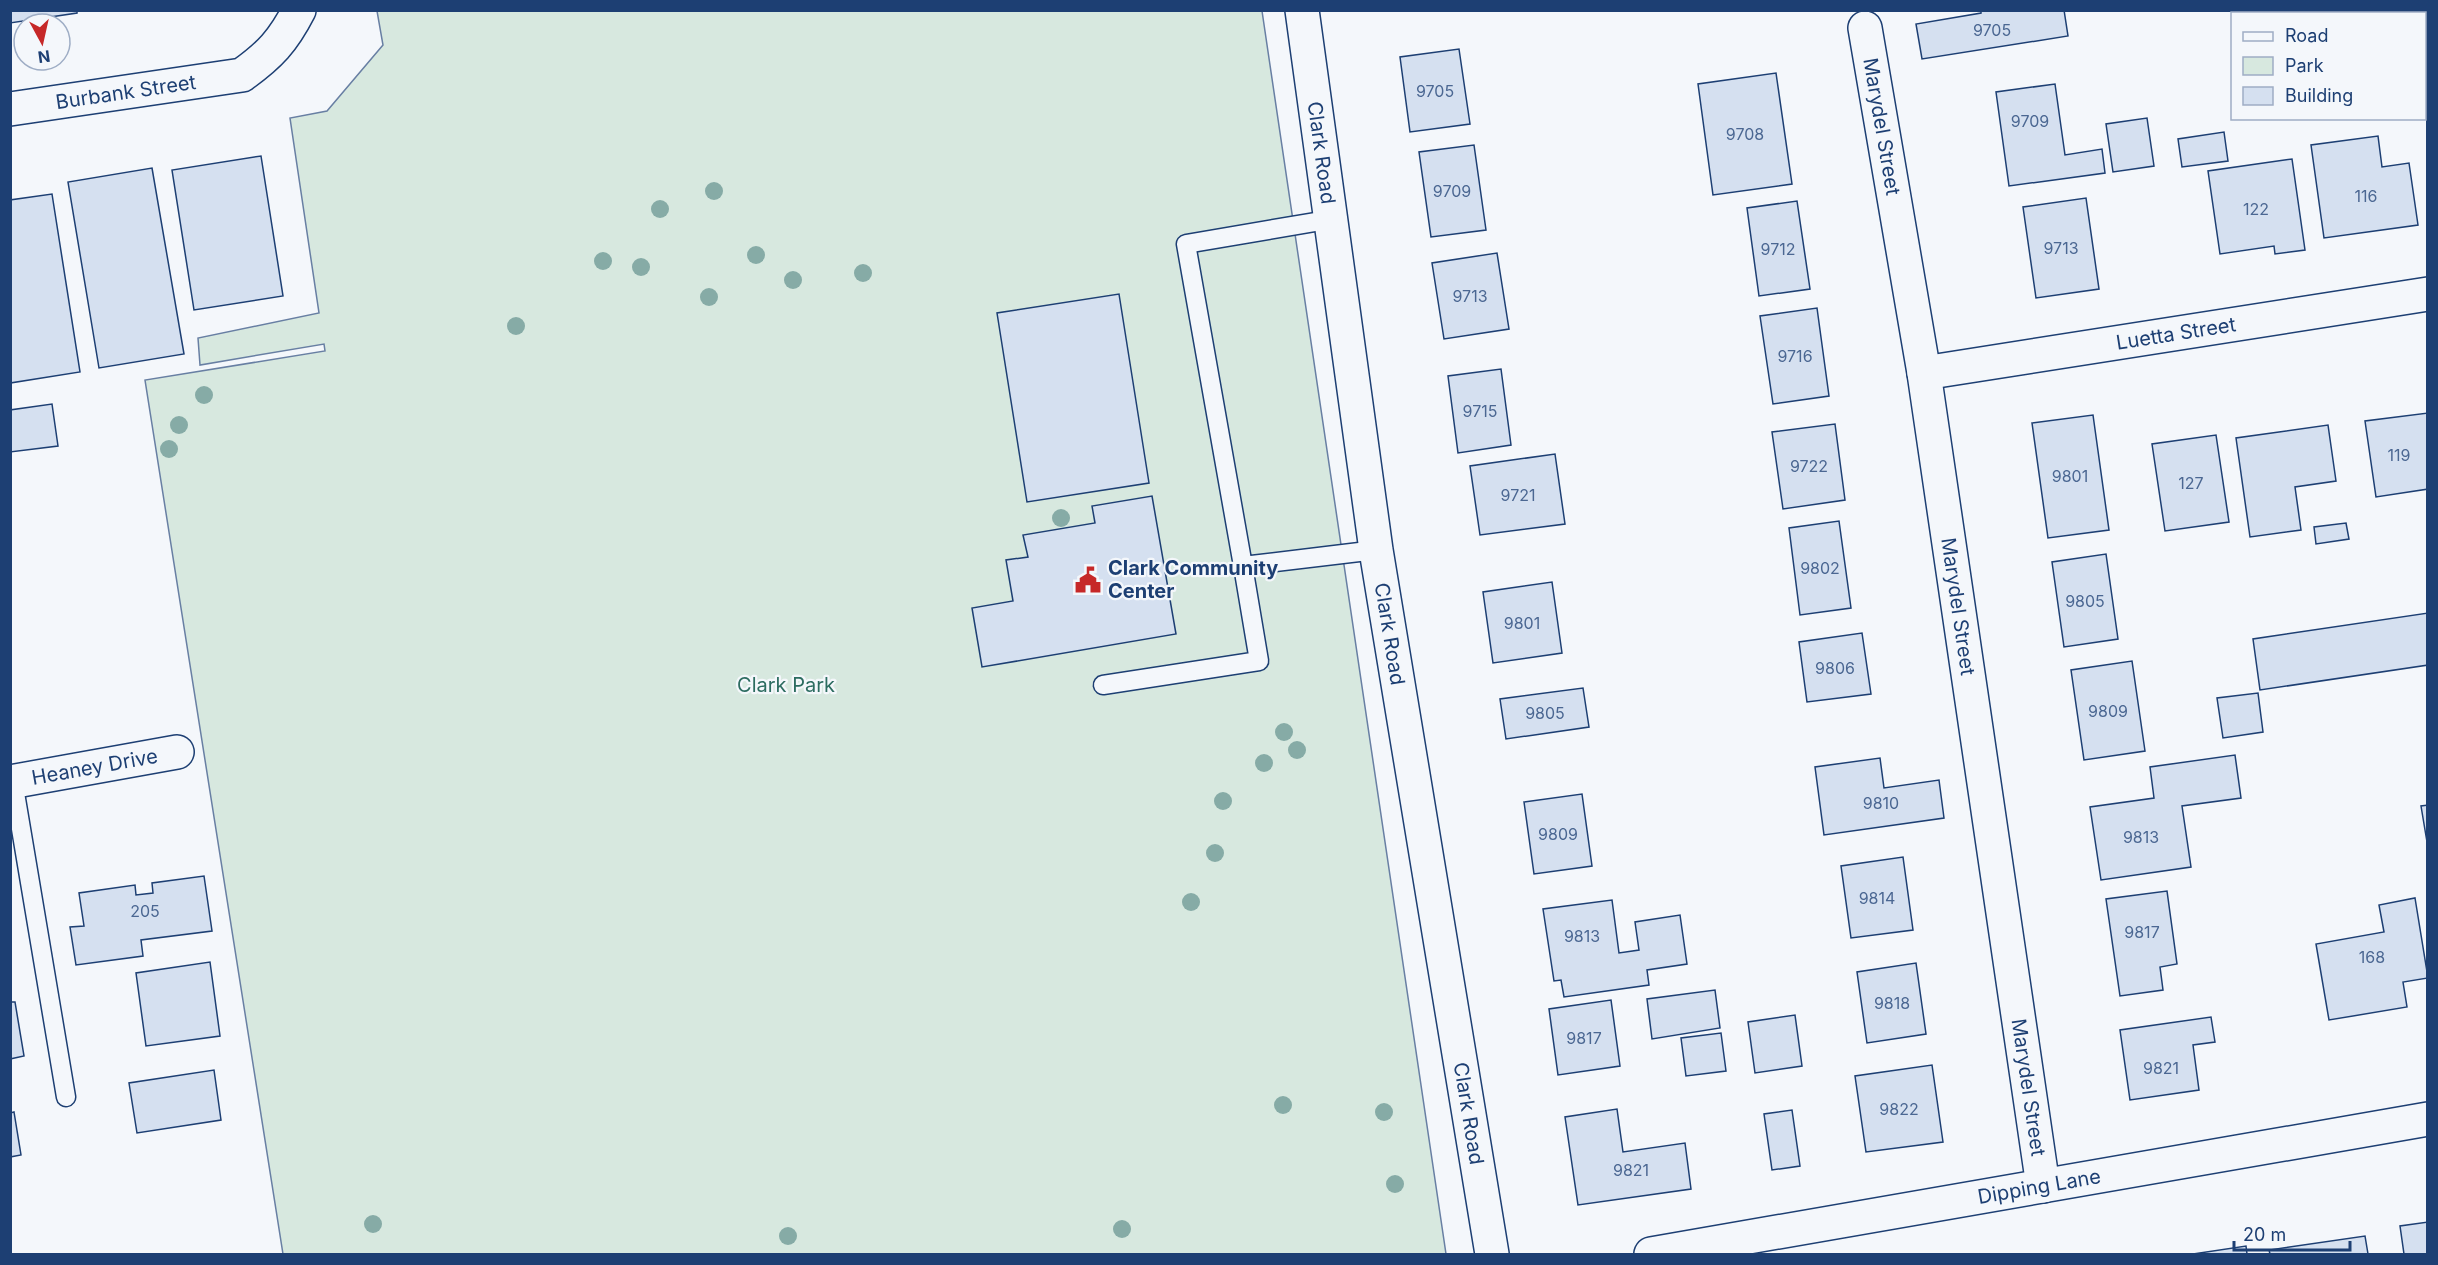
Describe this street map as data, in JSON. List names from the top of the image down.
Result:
{
  "streets": {
    "street": [
      "Burbank Street",
      "Marydel Street",
      "Clark Road",
      "Luetta Street",
      "Heaney Drive",
      "Dipping Lane"
    ]
  },
  "crossings": [
    ["Marydel Street", "Luetta Street"],
    ["Marydel Street", "Dipping Lane"]
  ],
  "parks": ["Clark Park"],
  "places": {
    "public building": ["Clark Community Center"]
  },
  "house_numbers": [
    "9705",
    "9705",
    "9709",
    "9708",
    "9709",
    "116",
    "122",
    "9713",
    "9712",
    "9713",
    "9716",
    "9715",
    "119",
    "9722",
    "9801",
    "127",
    "9721",
    "9802",
    "9805",
    "9801",
    "9806",
    "9809",
    "9805",
    "9810",
    "9809",
    "9813",
    "9814",
    "205",
    "9817",
    "9813",
    "168",
    "9818",
    "9817",
    "9821",
    "9822",
    "9821"
  ],
  "legend": ["Road", "Park", "Building"],
  "scale_bar": "20 m",
  "north": "bottom"
}
